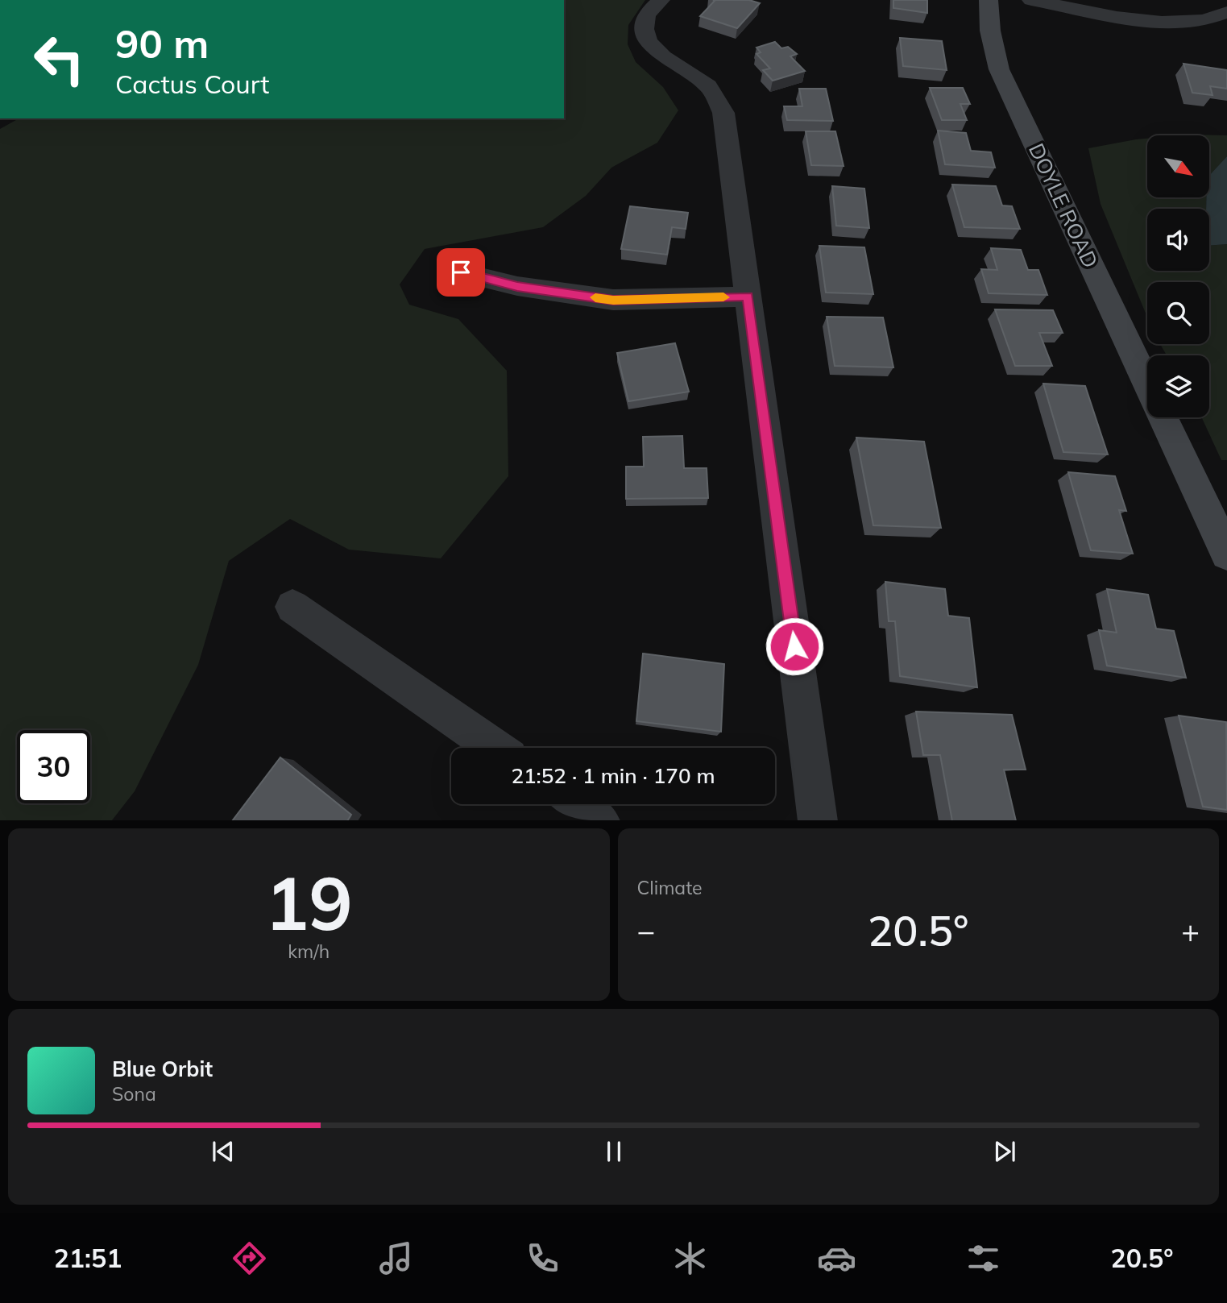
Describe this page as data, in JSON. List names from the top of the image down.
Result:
{
  "streets": {
    "main road": ["DOYLE ROAD"]
  },
  "north": "bottom right",
  "page": {
    "turn": ["90 m", "Cactus Court"],
    "limit": "30",
    "trip": "21:52 · 1 min · 170 m",
    "tile": [
      ["19", "km/h"],
      "Climate"
    ],
    "heat": ["−", "20.5°", "+"],
    "song": ["Blue Orbit", "Sona"],
    "tabs": ["21:51", "20.5°"]
  }
}
